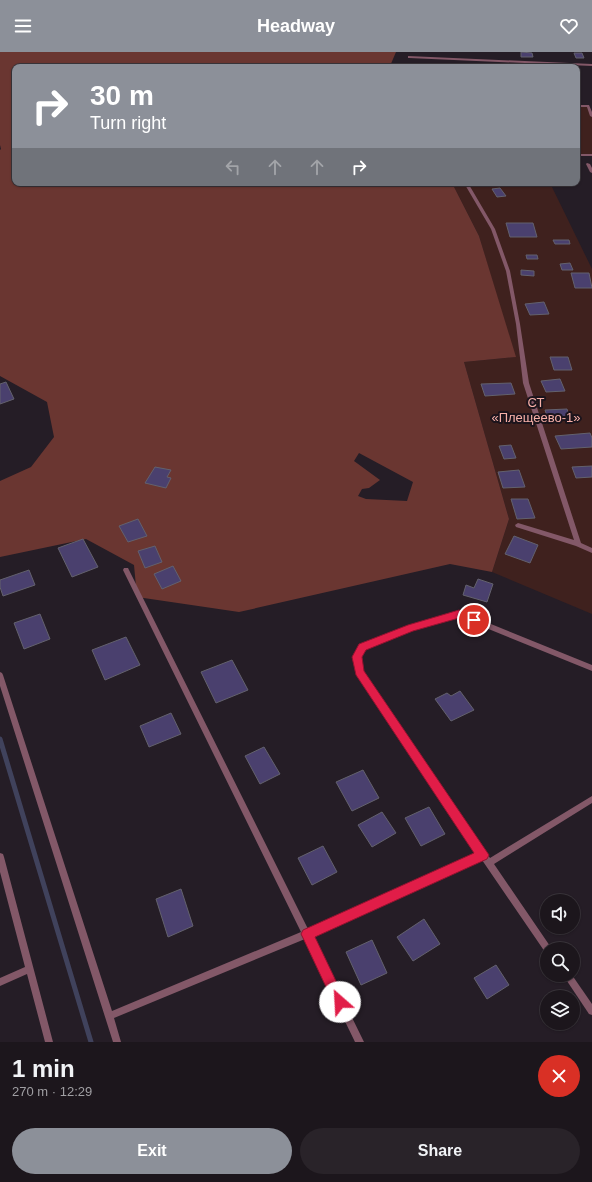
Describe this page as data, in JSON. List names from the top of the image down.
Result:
{
  "parks": ["СТ «Плещеево-1»"],
  "page": {
    "header": "Headway",
    "turn": ["30 m", "Turn right"],
    "heading": ["1 min", "270 m · 12:29"],
    "buttons": ["Exit", "Share"]
  }
}
